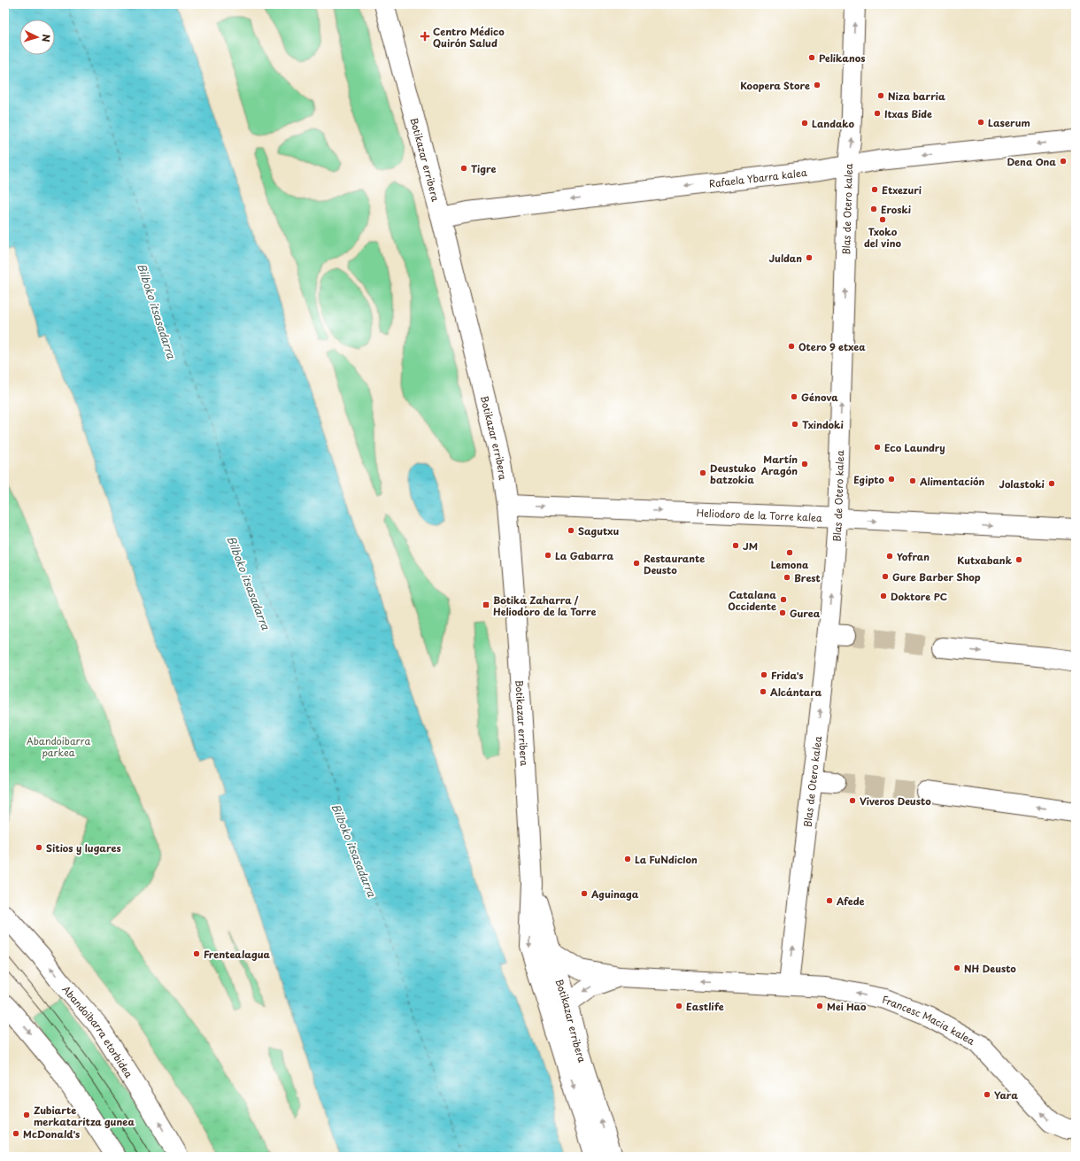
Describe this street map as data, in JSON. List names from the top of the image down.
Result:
{
  "streets": {
    "street": [
      "Botikazar erribera",
      "Rafaela Ybarra kalea",
      "Blas de Otero kalea",
      "Heliodoro de la Torre kalea",
      "Francesc Macia kalea",
      "Abandoibarra etorbidea"
    ]
  },
  "crossings": [
    ["Botikazar erribera", "Rafaela Ybarra kalea"],
    ["Botikazar erribera", "Heliodoro de la Torre kalea"],
    ["Botikazar erribera", "Francesc Macia kalea"],
    ["Rafaela Ybarra kalea", "Blas de Otero kalea"],
    ["Blas de Otero kalea", "Heliodoro de la Torre kalea"],
    ["Blas de Otero kalea", "Francesc Macia kalea"]
  ],
  "one_way": [
    "Rafaela Ybarra kalea",
    "Blas de Otero kalea",
    "Heliodoro de la Torre kalea",
    "Francesc Macia kalea"
  ],
  "water": ["Bilboko itsasadarra"],
  "parks": ["Abandoibarra parkea"],
  "places": {
    "health": ["Centro Médico Quirón Salud"],
    "other": [
      "Pelikanos",
      "Koopera Store",
      "Niza barria",
      "Itxas Bide",
      "Laserum",
      "Landako",
      "Dena Ona",
      "Tigre",
      "Etxezuri",
      "Eroski",
      "Txoko del vino",
      "Juldan",
      "Otero 9 etxea",
      "Génova",
      "Txindoki",
      "Eco Laundry",
      "Martín Aragón",
      "Deustuko batzokia",
      "Egipto",
      "Alimentación",
      "Jolastoki",
      "Sagutxu",
      "JM",
      "Lemona",
      "La Gabarra",
      "Yofran",
      "Kutxabank",
      "Restaurante Deusto",
      "Gure Barber Shop",
      "Brest",
      "Doktore PC",
      "Catalana Occidente",
      "Gurea",
      "Frida's",
      "Alcántara",
      "Viveros Deusto",
      "Sitios y lugares",
      "La FuNdicIon",
      "Aguinaga",
      "Afede",
      "Frentealagua",
      "NH Deusto",
      "Eastlife",
      "Mei Hao",
      "Yara",
      "Zubiarte merkataritza gunea",
      "McDonald's"
    ],
    "transit": ["Botika Zaharra / Heliodoro de la Torre"]
  },
  "north": "right"
}
